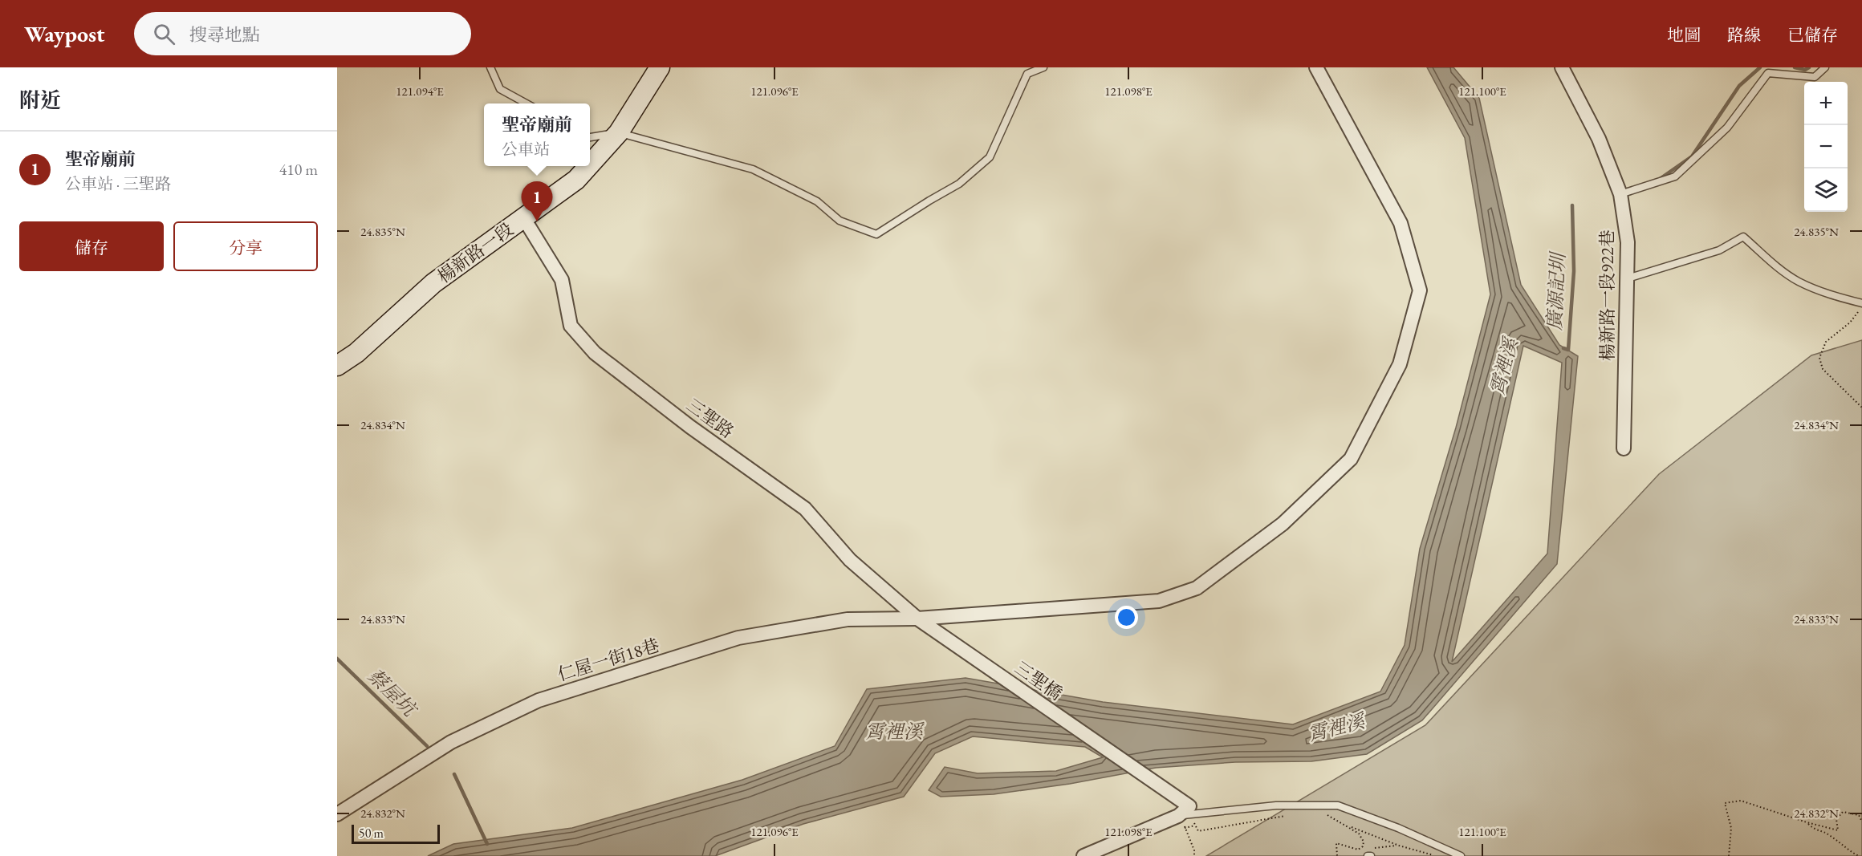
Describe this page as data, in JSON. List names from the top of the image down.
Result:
{
  "streets": {
    "main road": ["楊新路一段"],
    "street": [
      "楊新路一段922巷",
      "三聖路",
      "仁屋一街18巷",
      "三聖橋"
    ]
  },
  "crossings": [
    ["楊新路一段", "三聖路"],
    ["三聖路", "仁屋一街18巷"],
    ["三聖路", "三聖橋"],
    ["仁屋一街18巷", "三聖橋"]
  ],
  "water": ["廣源記圳", "霄裡溪", "蔡屋坑"],
  "scale_bar": "50 m",
  "page": {
    "header": "Waypost",
    "search": "搜尋地點",
    "nav": ["地圖", "路線", "已儲存"],
    "heading": "附近",
    "map_buttons": ["+", "−"],
    "popup": ["聖帝廟前", "公車站"],
    "list": [
      {
        "mark": "1",
        "name": "聖帝廟前",
        "note": "公車站 · 三聖路",
        "value": "410 m"
      }
    ],
    "pins": "1",
    "buttons": ["儲存", "分享"],
    "scale": "50 m"
  },
  "coordinates": [
    "121.094°E",
    "121.096°E",
    "121.098°E",
    "121.100°E",
    "24.835°N",
    "24.834°N",
    "24.833°N",
    "24.832°N"
  ]
}
